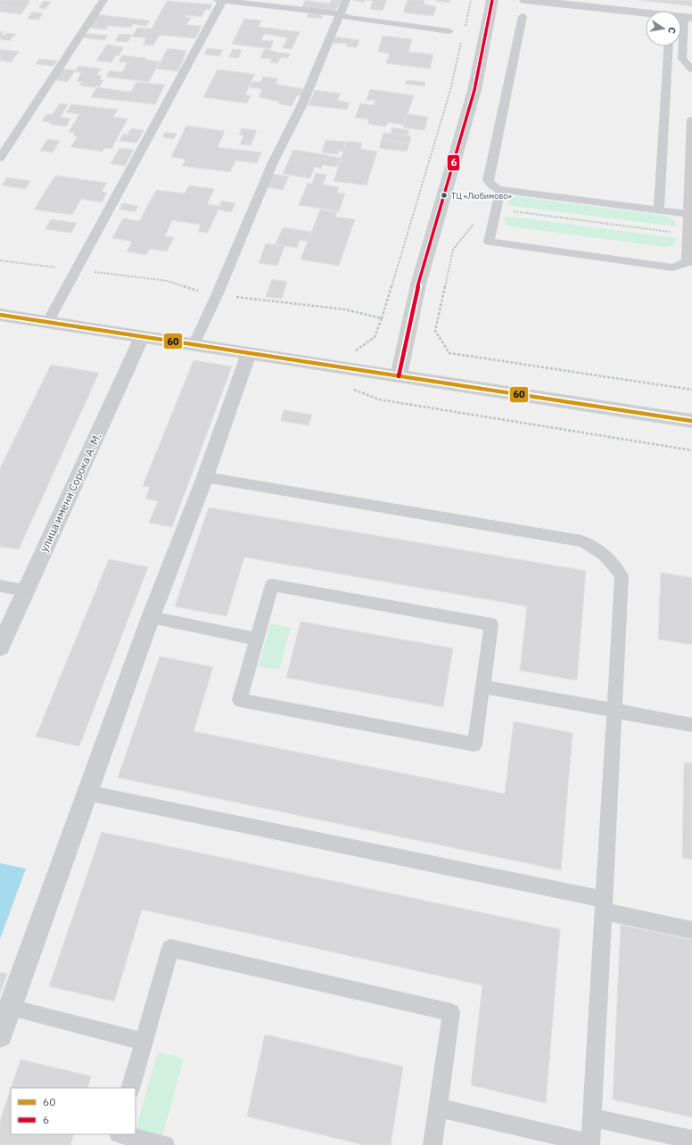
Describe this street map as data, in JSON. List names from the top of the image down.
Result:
{
  "streets": {
    "street": ["улица имени Сорока А. М."]
  },
  "places": ["ТЦ «Любимово»"],
  "lines": ["transit line 6", "transit line 60"],
  "legend": ["60", "6"],
  "north": "right"
}
